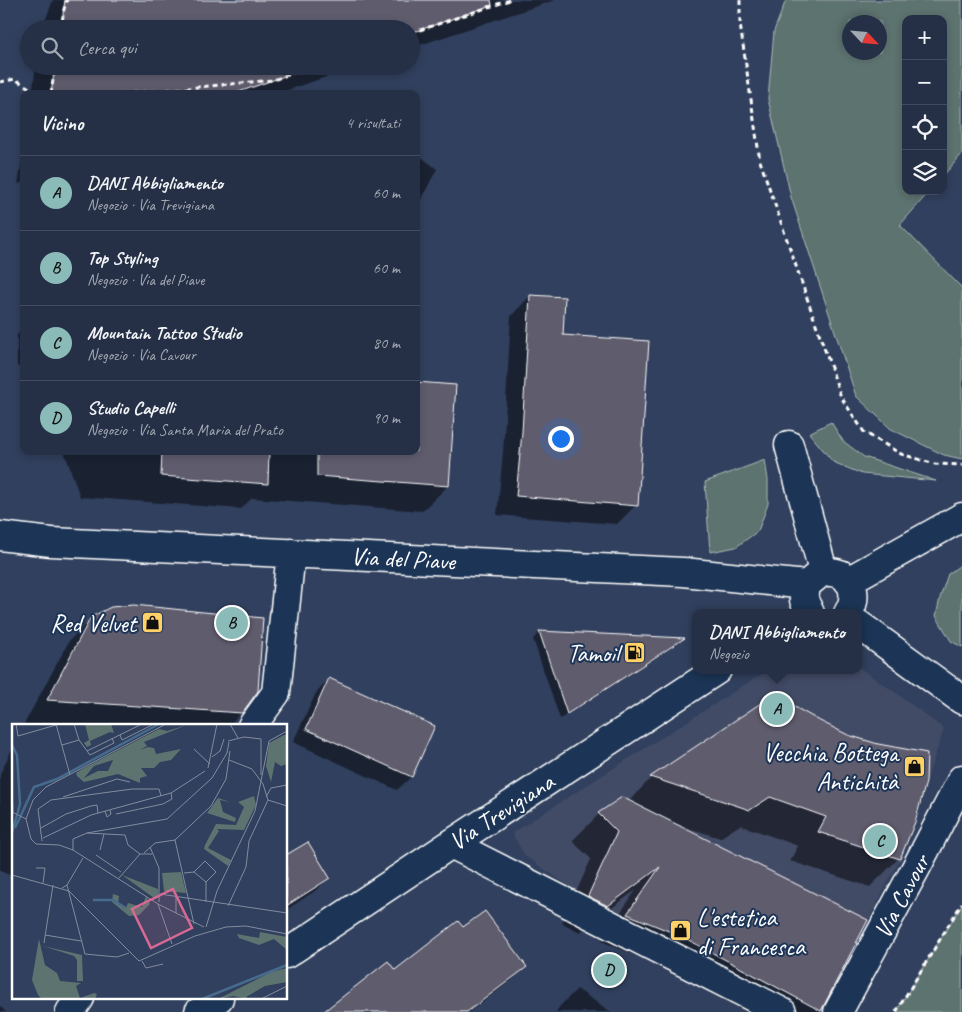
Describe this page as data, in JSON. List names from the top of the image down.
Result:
{
  "streets": {
    "street": ["Via del Piave", "Via Trevigiana", "Via Cavour"]
  },
  "places": {
    "shop": ["Red Velvet", "Vecchia Bottega Antichità", "L'estetica di Francesca"],
    "fuel station": ["Tamoil"]
  },
  "north": "bottom right",
  "page": {
    "map_buttons": ["+", "−"],
    "search": "Cerca qui",
    "heading": ["Vicino", "4 risultati"],
    "list": [
      {
        "mark": "A",
        "name": "DANI Abbigliamento",
        "note": "Negozio · Via Trevigiana",
        "value": "60 m"
      },
      {
        "mark": "B",
        "name": "Top Styling",
        "note": "Negozio · Via del Piave",
        "value": "60 m"
      },
      {
        "mark": "C",
        "name": "Mountain Tattoo Studio",
        "note": "Negozio · Via Cavour",
        "value": "80 m"
      },
      {
        "mark": "D",
        "name": "Studio Capelli",
        "note": "Negozio · Via Santa Maria del Prato",
        "value": "90 m"
      }
    ],
    "pins": [
      "B",
      "A",
      "C",
      "D"
    ],
    "popup": ["DANI Abbigliamento", "Negozio"]
  }
}
